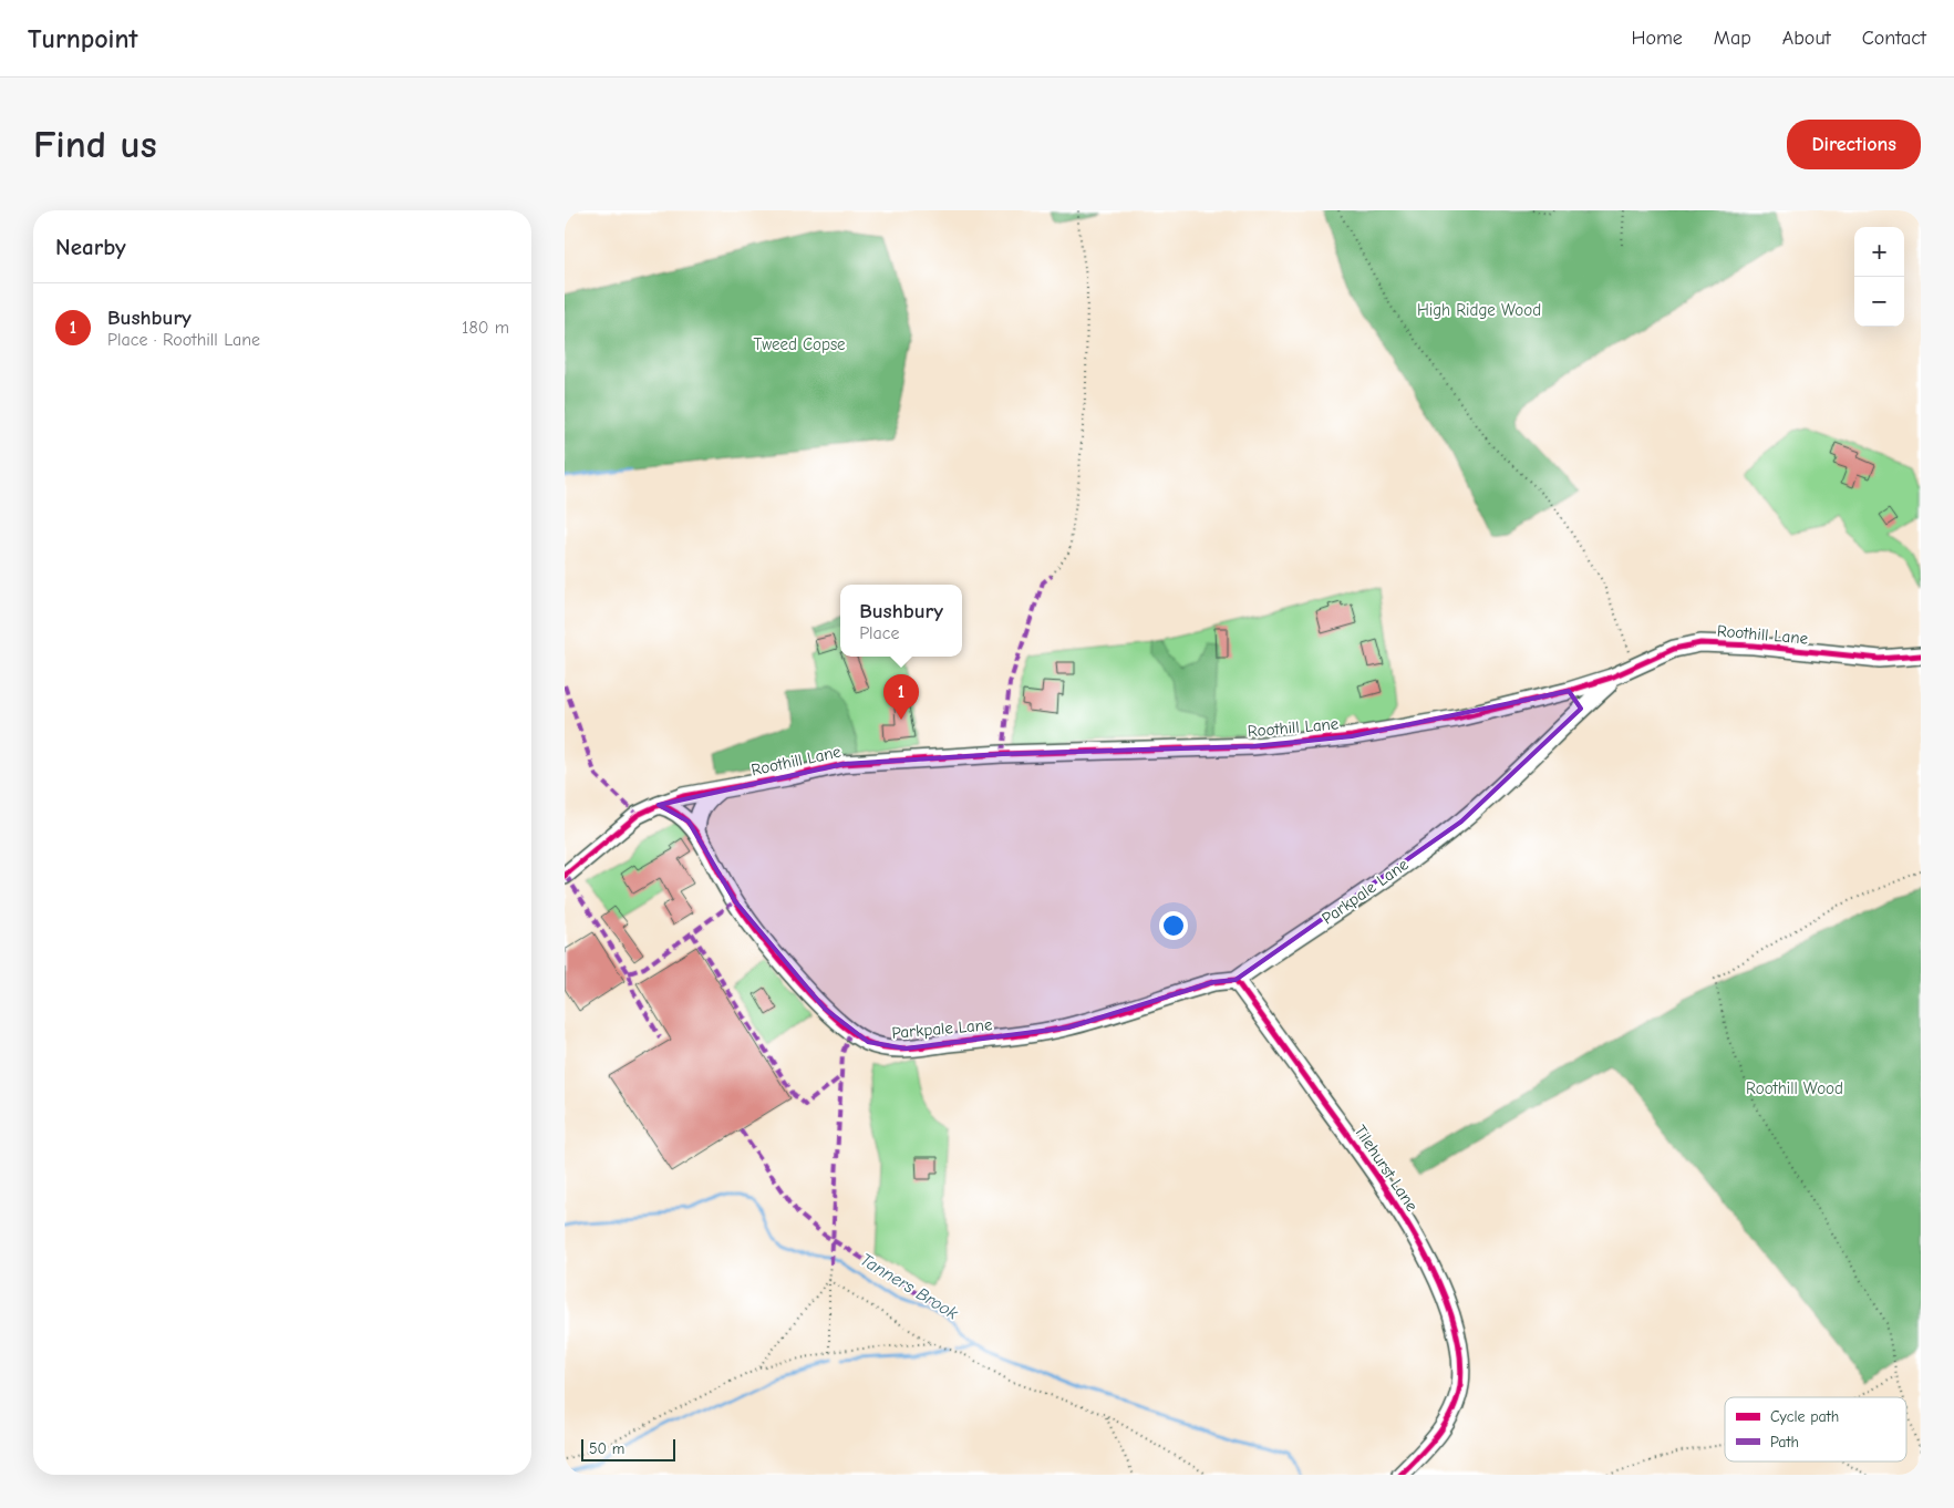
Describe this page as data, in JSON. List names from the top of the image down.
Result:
{
  "streets": {
    "street": ["Roothill Lane", "Parkpale Lane", "Tilehurst Lane"]
  },
  "crossings": [
    ["Roothill Lane", "Parkpale Lane"],
    ["Parkpale Lane", "Tilehurst Lane"]
  ],
  "water": ["Tanners Brook"],
  "parks": ["High Ridge Wood", "Tweed Copse", "Roothill Wood"],
  "legend": ["Cycle path", "Path"],
  "scale_bar": "50 m",
  "page": {
    "header": "Turnpoint",
    "nav": [
      "Home",
      "Map",
      "About",
      "Contact"
    ],
    "buttons": "Directions",
    "title": "Find us",
    "heading": "Nearby",
    "map_buttons": ["+", "−"],
    "list": [
      {
        "mark": "1",
        "name": "Bushbury",
        "note": "Place · Roothill Lane",
        "value": "180 m"
      }
    ],
    "popup": ["Bushbury", "Place"],
    "pins": "1",
    "scale": "50 m"
  }
}
